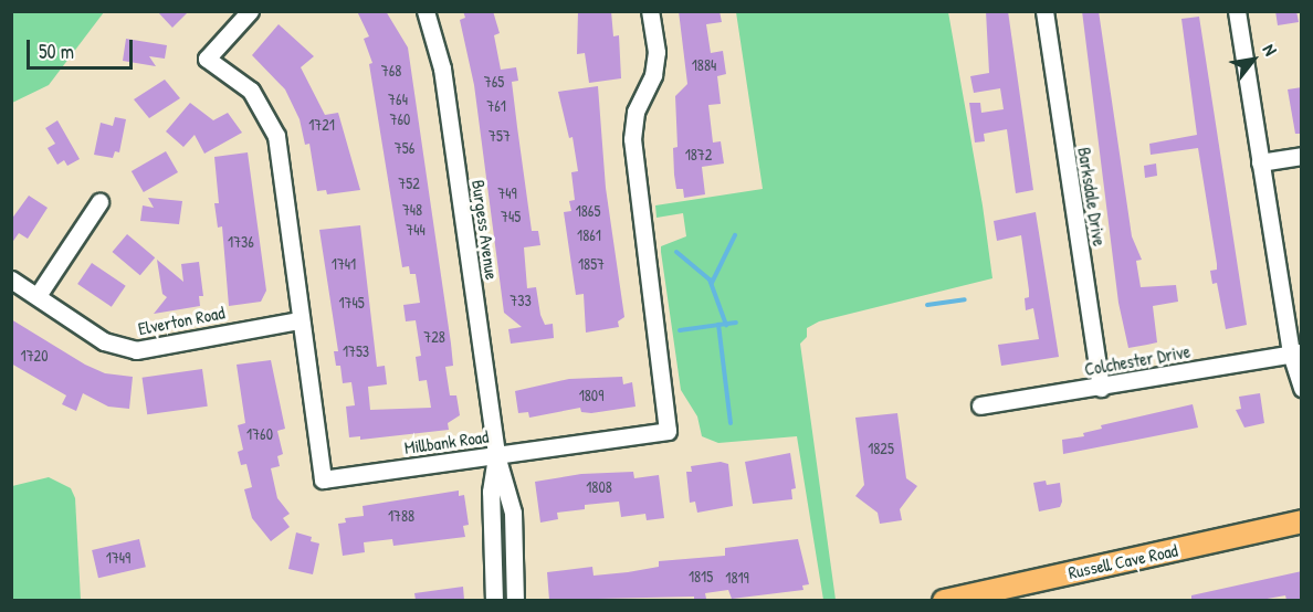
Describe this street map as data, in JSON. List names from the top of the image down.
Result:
{
  "streets": {
    "main road": ["Russell Cave Road"],
    "street": [
      "Barksdale Drive",
      "Burgess Avenue",
      "Elverton Road",
      "Colchester Drive",
      "Millbank Road"
    ]
  },
  "crossings": [
    ["Barksdale Drive", "Colchester Drive"],
    ["Burgess Avenue", "Millbank Road"],
    ["Elverton Road", "Millbank Road"]
  ],
  "house_numbers": [
    "1884",
    "768",
    "765",
    "764",
    "761",
    "760",
    "1721",
    "757",
    "756",
    "1872",
    "752",
    "749",
    "748",
    "1865",
    "745",
    "744",
    "1861",
    "1736",
    "1741",
    "1857",
    "733",
    "1745",
    "728",
    "1753",
    "1720",
    "1809",
    "1760",
    "1825",
    "1808",
    "1788",
    "1749",
    "1815",
    "1819"
  ],
  "scale_bar": "50 m",
  "north": "top right"
}
